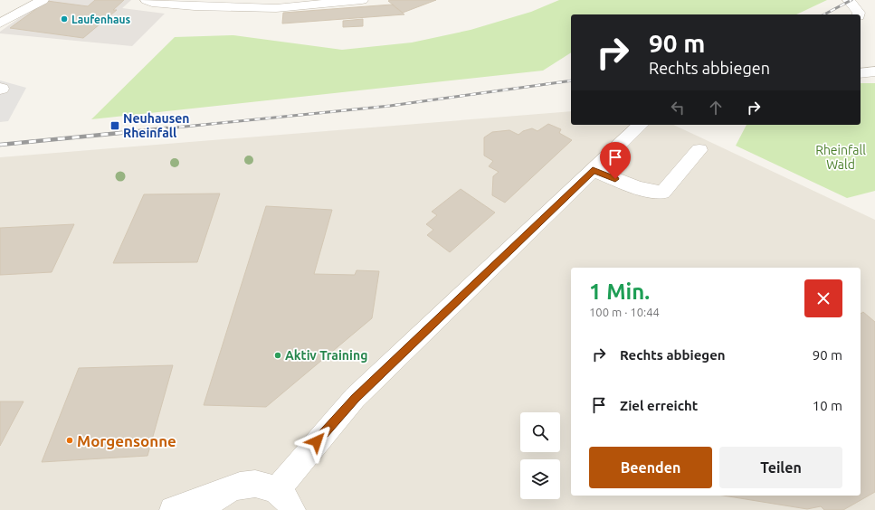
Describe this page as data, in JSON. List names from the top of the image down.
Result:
{
  "parks": ["Rheinfall Wald"],
  "places": {
    "other": ["Laufenhaus", "Aktiv Training", "Morgensonne"],
    "transit": ["Neuhausen Rheinfall"]
  },
  "page": {
    "turn": ["90 m", "Rechts abbiegen"],
    "heading": ["1 Min.", "100 m · 10:44"],
    "list": [
      {
        "name": "Rechts abbiegen",
        "value": "90 m"
      },
      {
        "name": "Ziel erreicht",
        "value": "10 m"
      }
    ],
    "buttons": ["Beenden", "Teilen"]
  }
}
